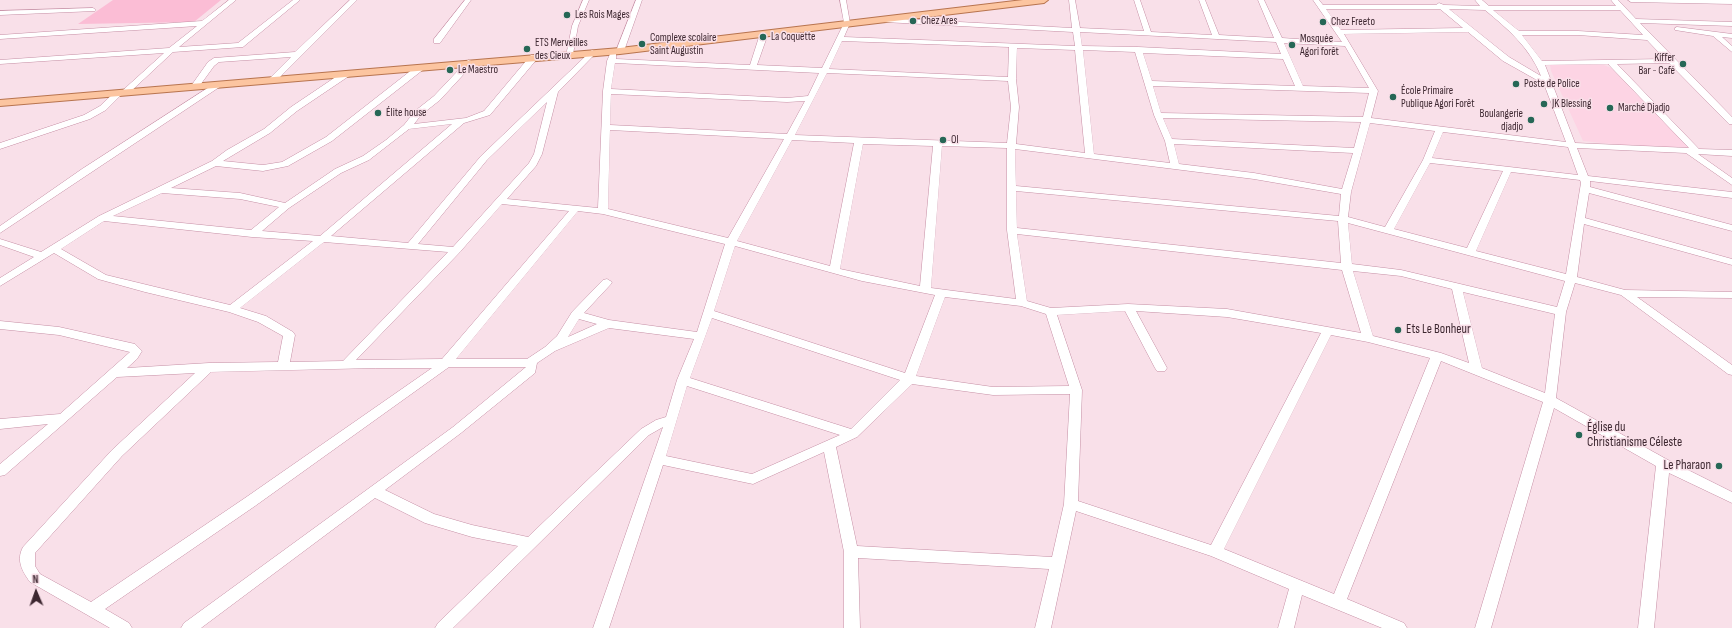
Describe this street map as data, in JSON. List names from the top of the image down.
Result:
{
  "places": [
    "Les Rois Mages",
    "Chez Ares",
    "Chez Freeto",
    "La Coquette",
    "Complexe scolaire Saint Augustin",
    "Mosquée Agori forêt",
    "ETS Merveilles des Cieux",
    "Kiffer Bar - Café",
    "Le Maestro",
    "Poste de Police",
    "École Primaire Publique Agori Forêt",
    "JK Blessing",
    "Marché Djadjo",
    "Élite house",
    "Boulangerie djadjo",
    "Ol",
    "Ets Le Bonheur",
    "Église du Christianisme Céleste",
    "Le Pharaon"
  ],
  "north": "top"
}
